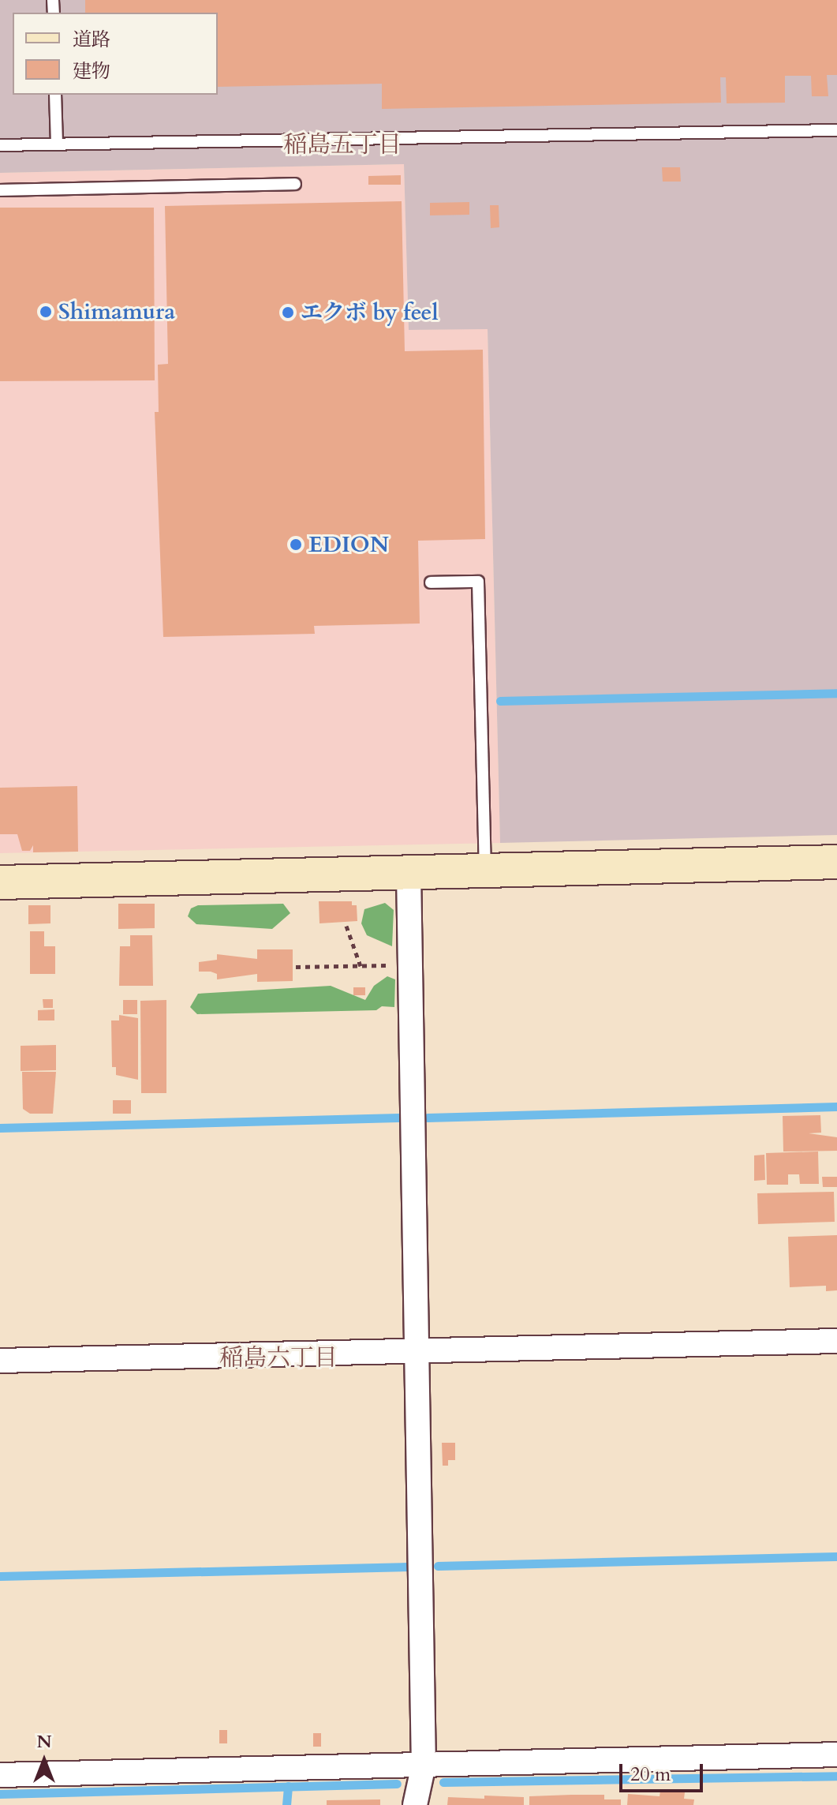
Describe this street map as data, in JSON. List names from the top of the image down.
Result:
{
  "districts": ["稲島五丁目", "稲島六丁目"],
  "places": ["Shimamura", "エクボ by feel", "EDION"],
  "legend": ["道路", "建物"],
  "scale_bar": "20 m",
  "north": "top"
}
